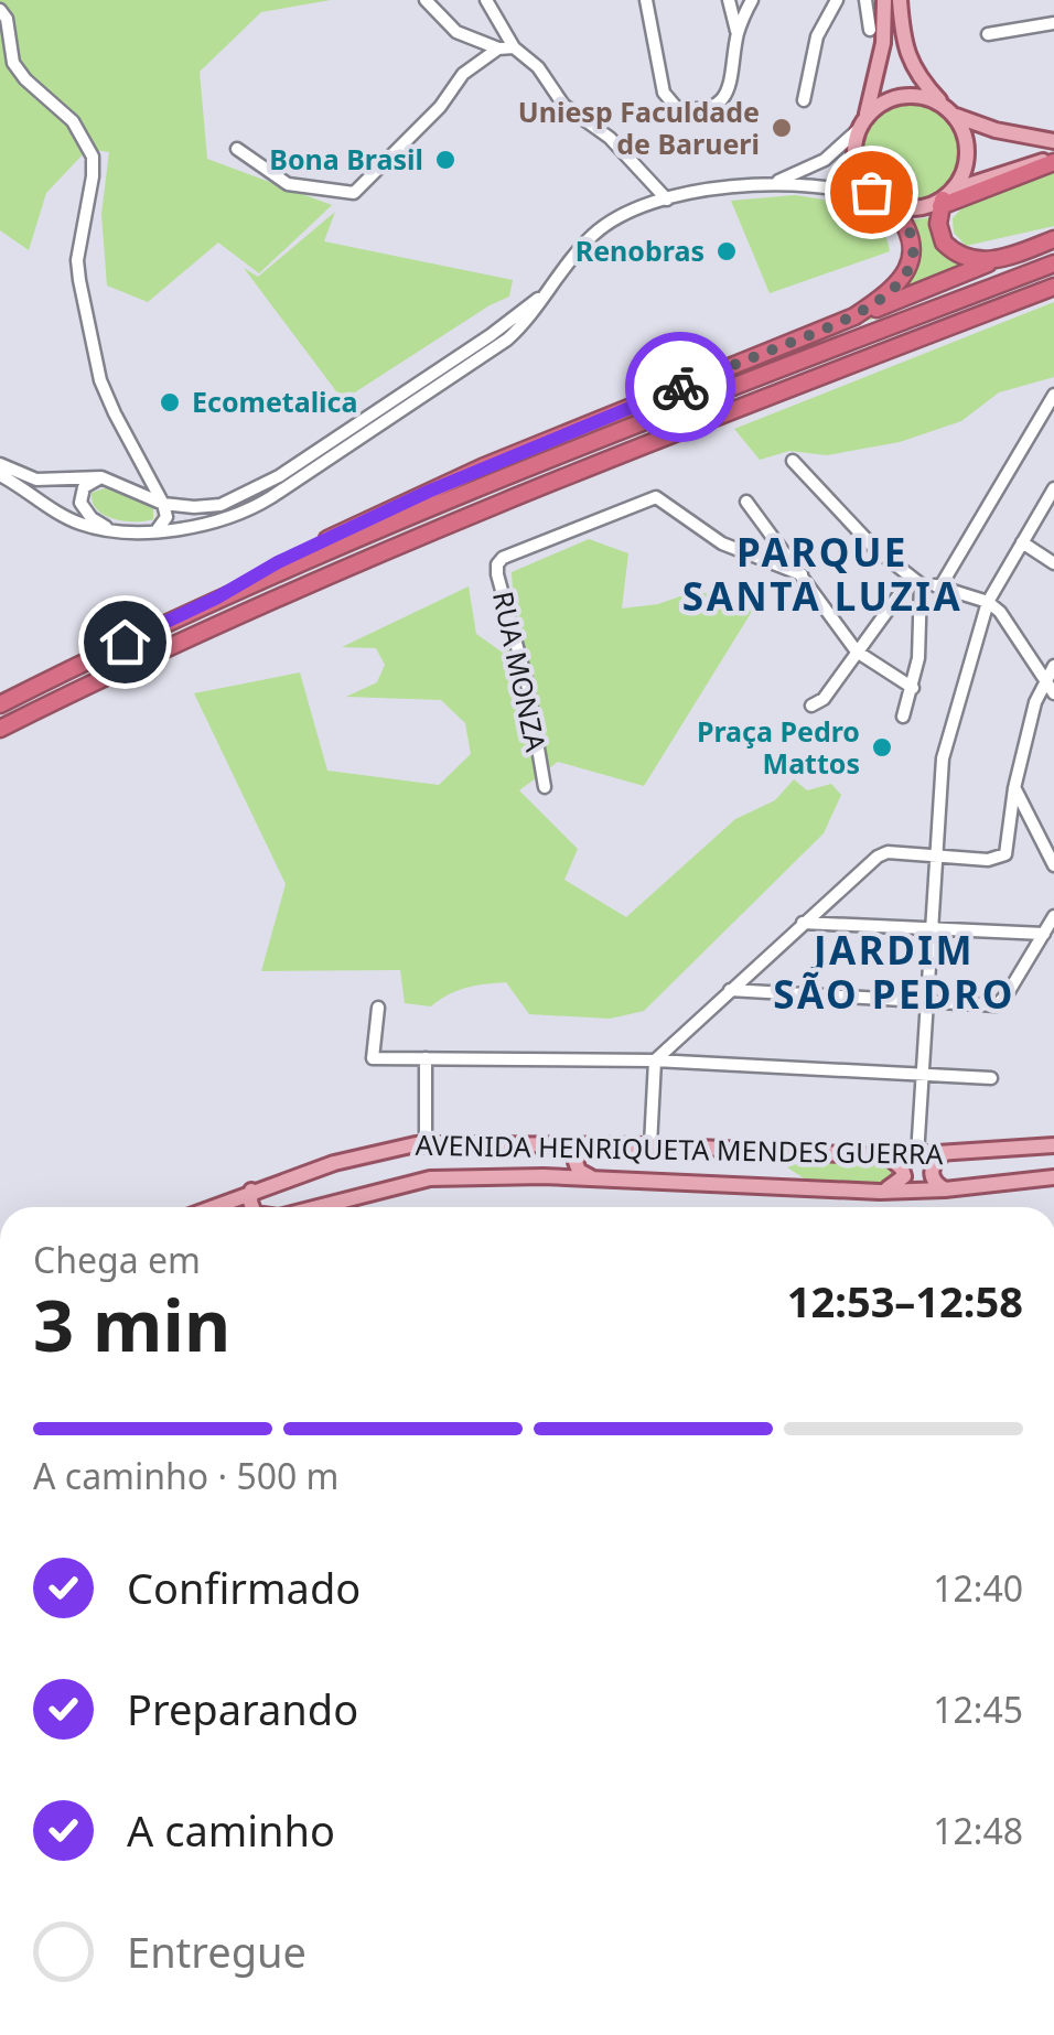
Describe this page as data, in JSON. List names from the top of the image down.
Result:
{
  "streets": {
    "main road": ["AVENIDA HENRIQUETA MENDES GUERRA"],
    "street": ["RUA MONZA"]
  },
  "districts": ["PARQUE SANTA LUZIA", "JARDIM SÃO PEDRO"],
  "places": [
    "Uniesp Faculdade de Barueri",
    "Bona Brasil",
    "Renobras",
    "Ecometalica",
    "Praça Pedro Mattos"
  ],
  "page": {
    "heading": ["3 min", "Chega em", "12:53–12:58"],
    "bar": "A caminho · 500 m",
    "list": [
      ["Confirmado", "12:40"],
      ["Preparando", "12:45"],
      ["A caminho", "12:48"],
      "Entregue"
    ]
  }
}
